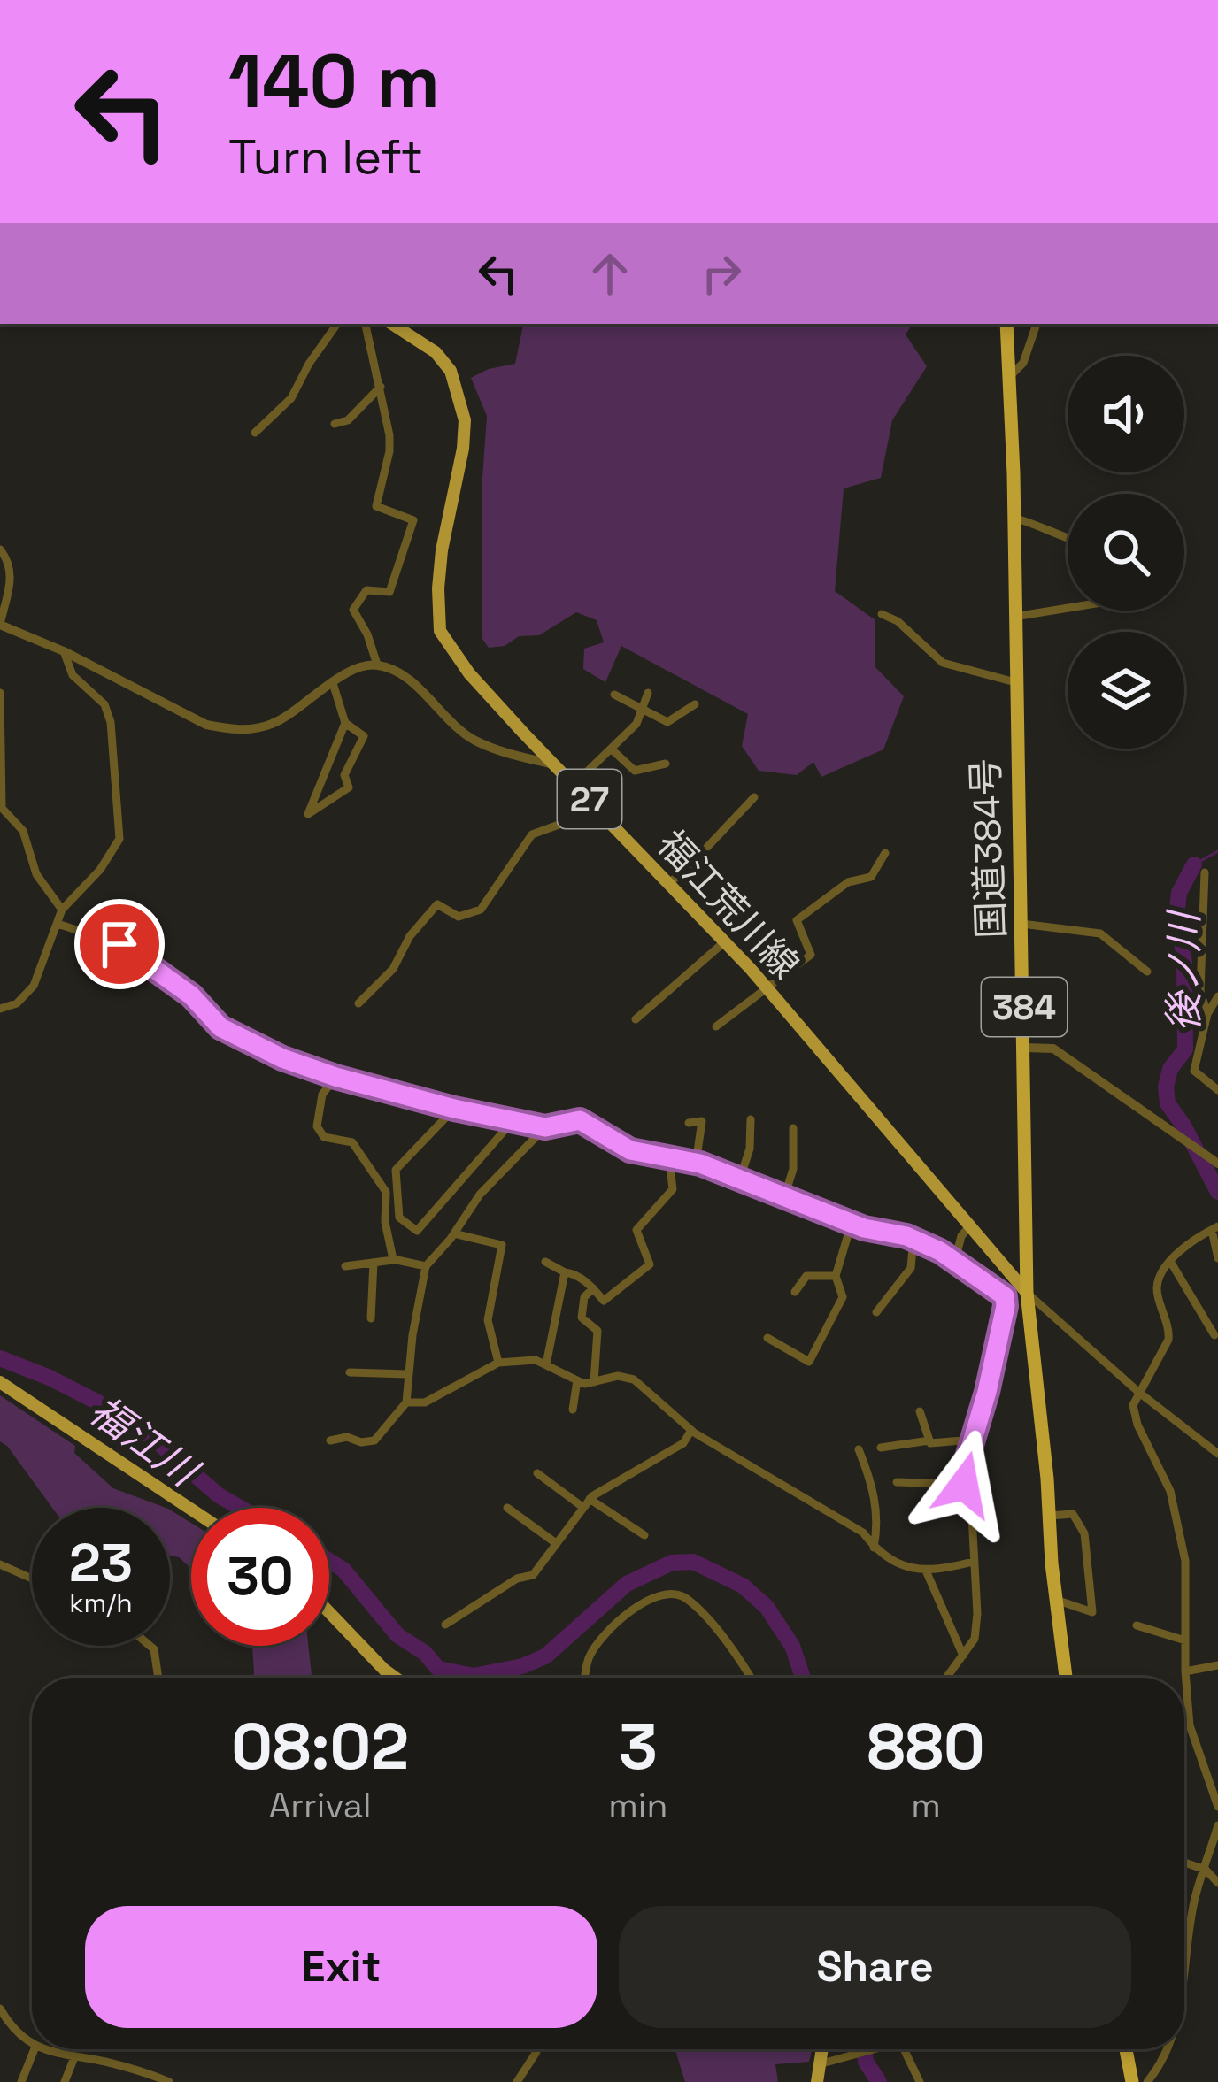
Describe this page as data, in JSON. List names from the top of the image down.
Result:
{
  "streets": {
    "highway": ["国道384号", "384"],
    "main road": ["27", "福江荒川線"]
  },
  "crossings": [
    ["国道384号", "福江荒川線"]
  ],
  "water": ["後ノ川", "福江川"],
  "page": {
    "turn": ["140 m", "Turn left"],
    "speed": "23 km/h",
    "limit": "30",
    "eta": [
      "08:02",
      "Arrival",
      "3",
      "min",
      "880",
      "m"
    ],
    "buttons": ["Exit", "Share"]
  }
}
